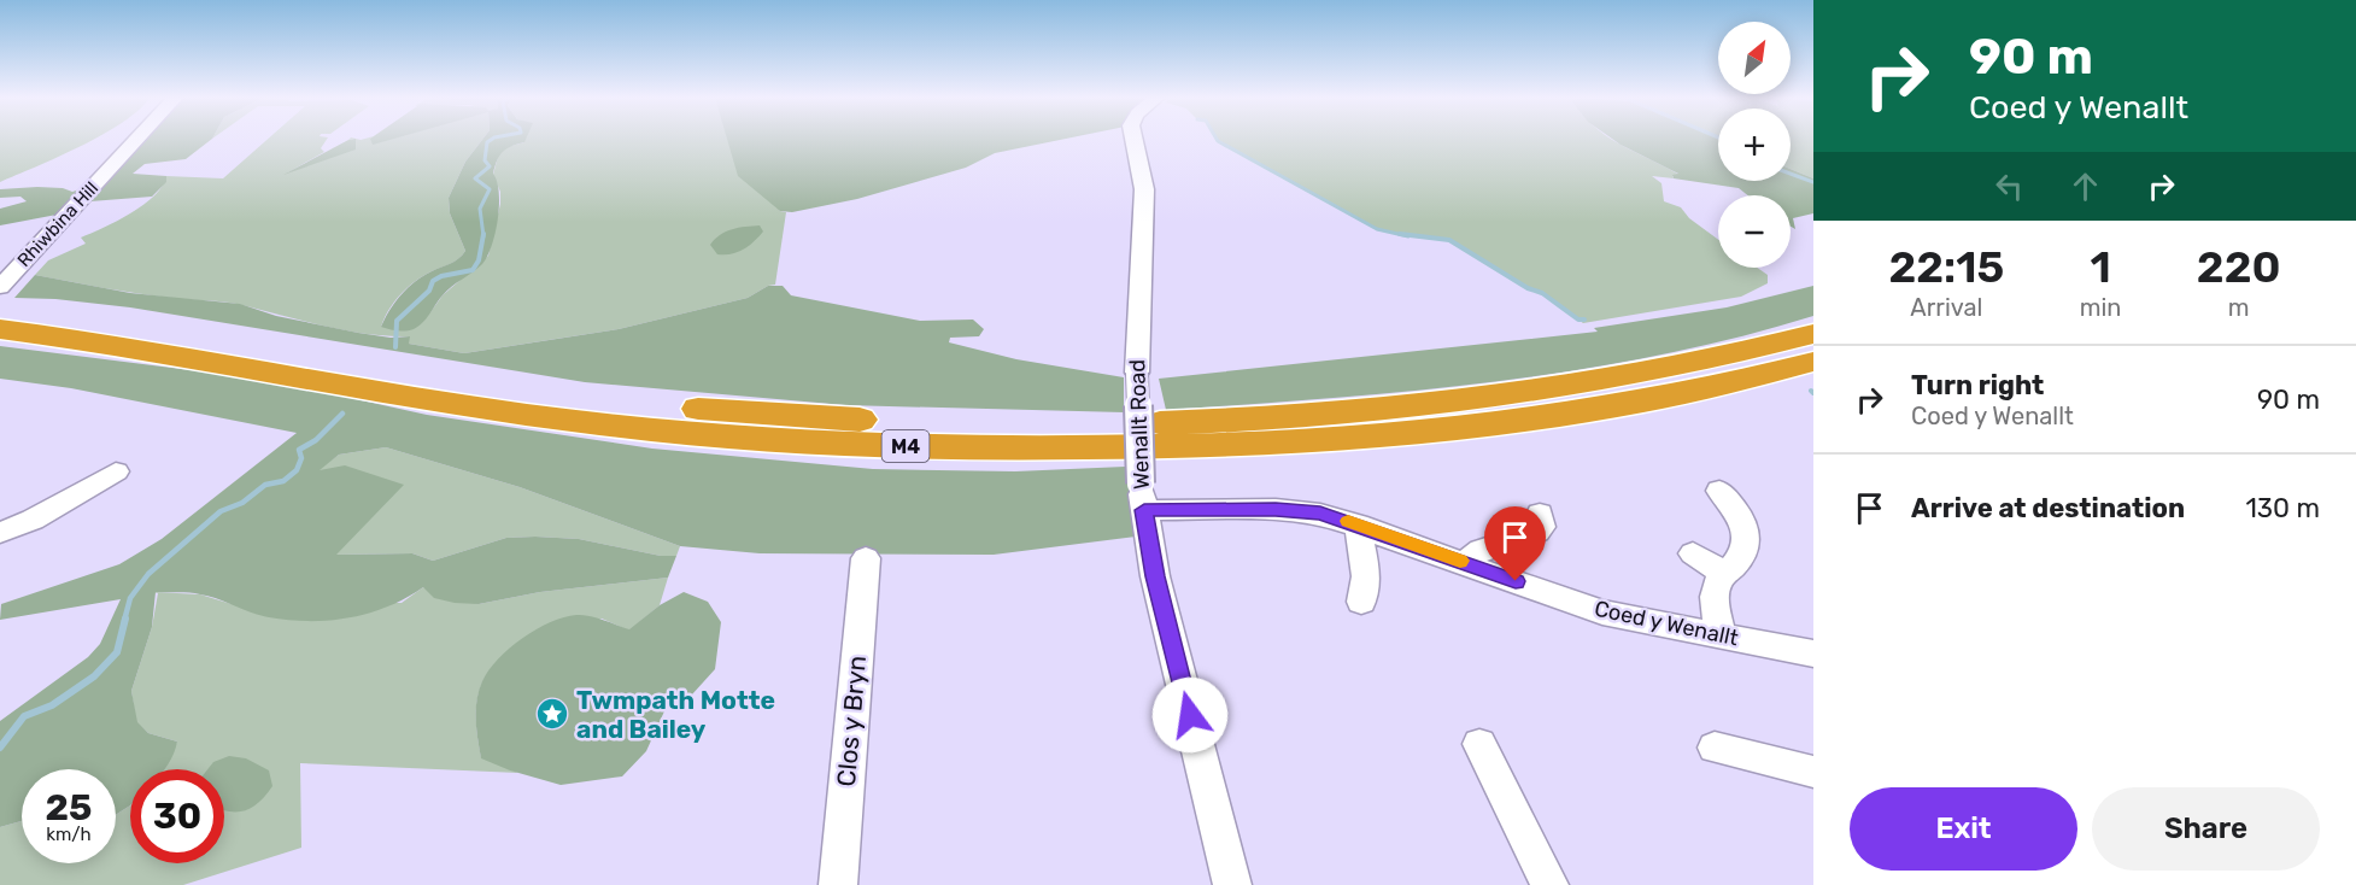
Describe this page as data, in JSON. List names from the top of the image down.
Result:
{
  "streets": {
    "highway": ["M4"],
    "street": [
      "Rhiwbina Hill",
      "Wenallt Road",
      "Coed y Wenallt",
      "Clos y Bryn"
    ]
  },
  "crossings": [
    ["Rhiwbina Hill", "M4"],
    ["Wenallt Road", "Coed y Wenallt"]
  ],
  "places": {
    "place": ["Twmpath Motte and Bailey"]
  },
  "north": "top right",
  "page": {
    "turn": ["90 m", "Coed y Wenallt"],
    "map_buttons": ["+", "−"],
    "eta": [
      "22:15",
      "Arrival",
      "1",
      "min",
      "220",
      "m"
    ],
    "list": [
      {
        "name": "Turn right",
        "note": "Coed y Wenallt",
        "value": "90 m"
      },
      {
        "name": "Arrive at destination",
        "value": "130 m"
      }
    ],
    "speed": "25 km/h",
    "limit": "30",
    "buttons": ["Exit", "Share"]
  }
}
